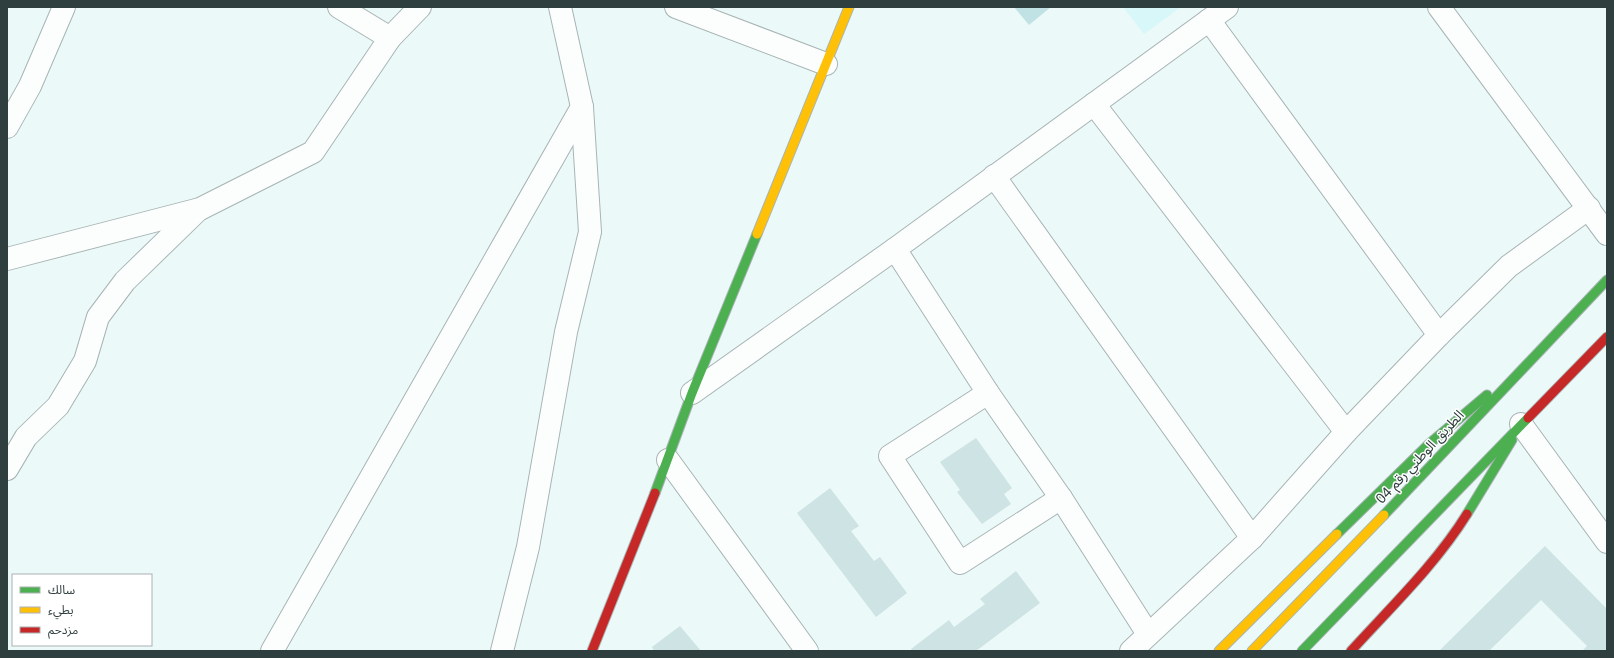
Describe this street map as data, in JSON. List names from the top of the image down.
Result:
{
  "streets": {
    "main road": ["الطريق الوطني رقم 04"]
  },
  "legend": ["سالك", "بطيء", "مزدحم"]
}
